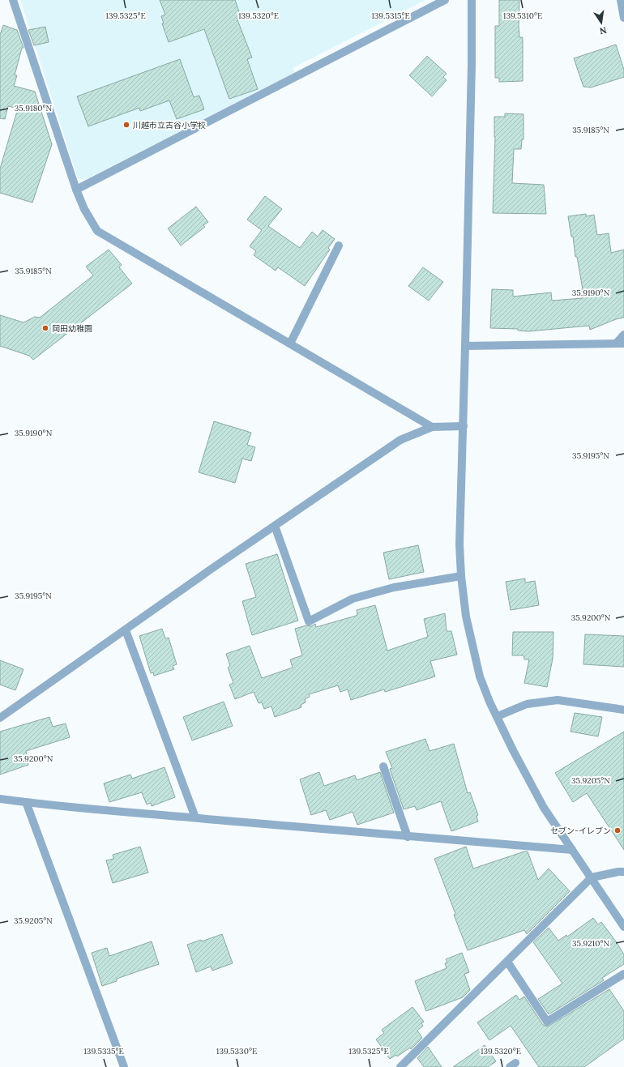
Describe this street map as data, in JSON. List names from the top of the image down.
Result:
{
  "places": ["川越市立古谷小学校", "岡田幼稚園", "セブン-イレブン"],
  "north": "bottom",
  "coordinates": [
    "139.5325°E",
    "139.5320°E",
    "139.5315°E",
    "139.5310°E",
    "35.9180°N",
    "35.9185°N",
    "35.9190°N",
    "35.9195°N",
    "35.9200°N",
    "35.9205°N",
    "35.9210°N",
    "139.5335°E",
    "139.5330°E"
  ]
}
